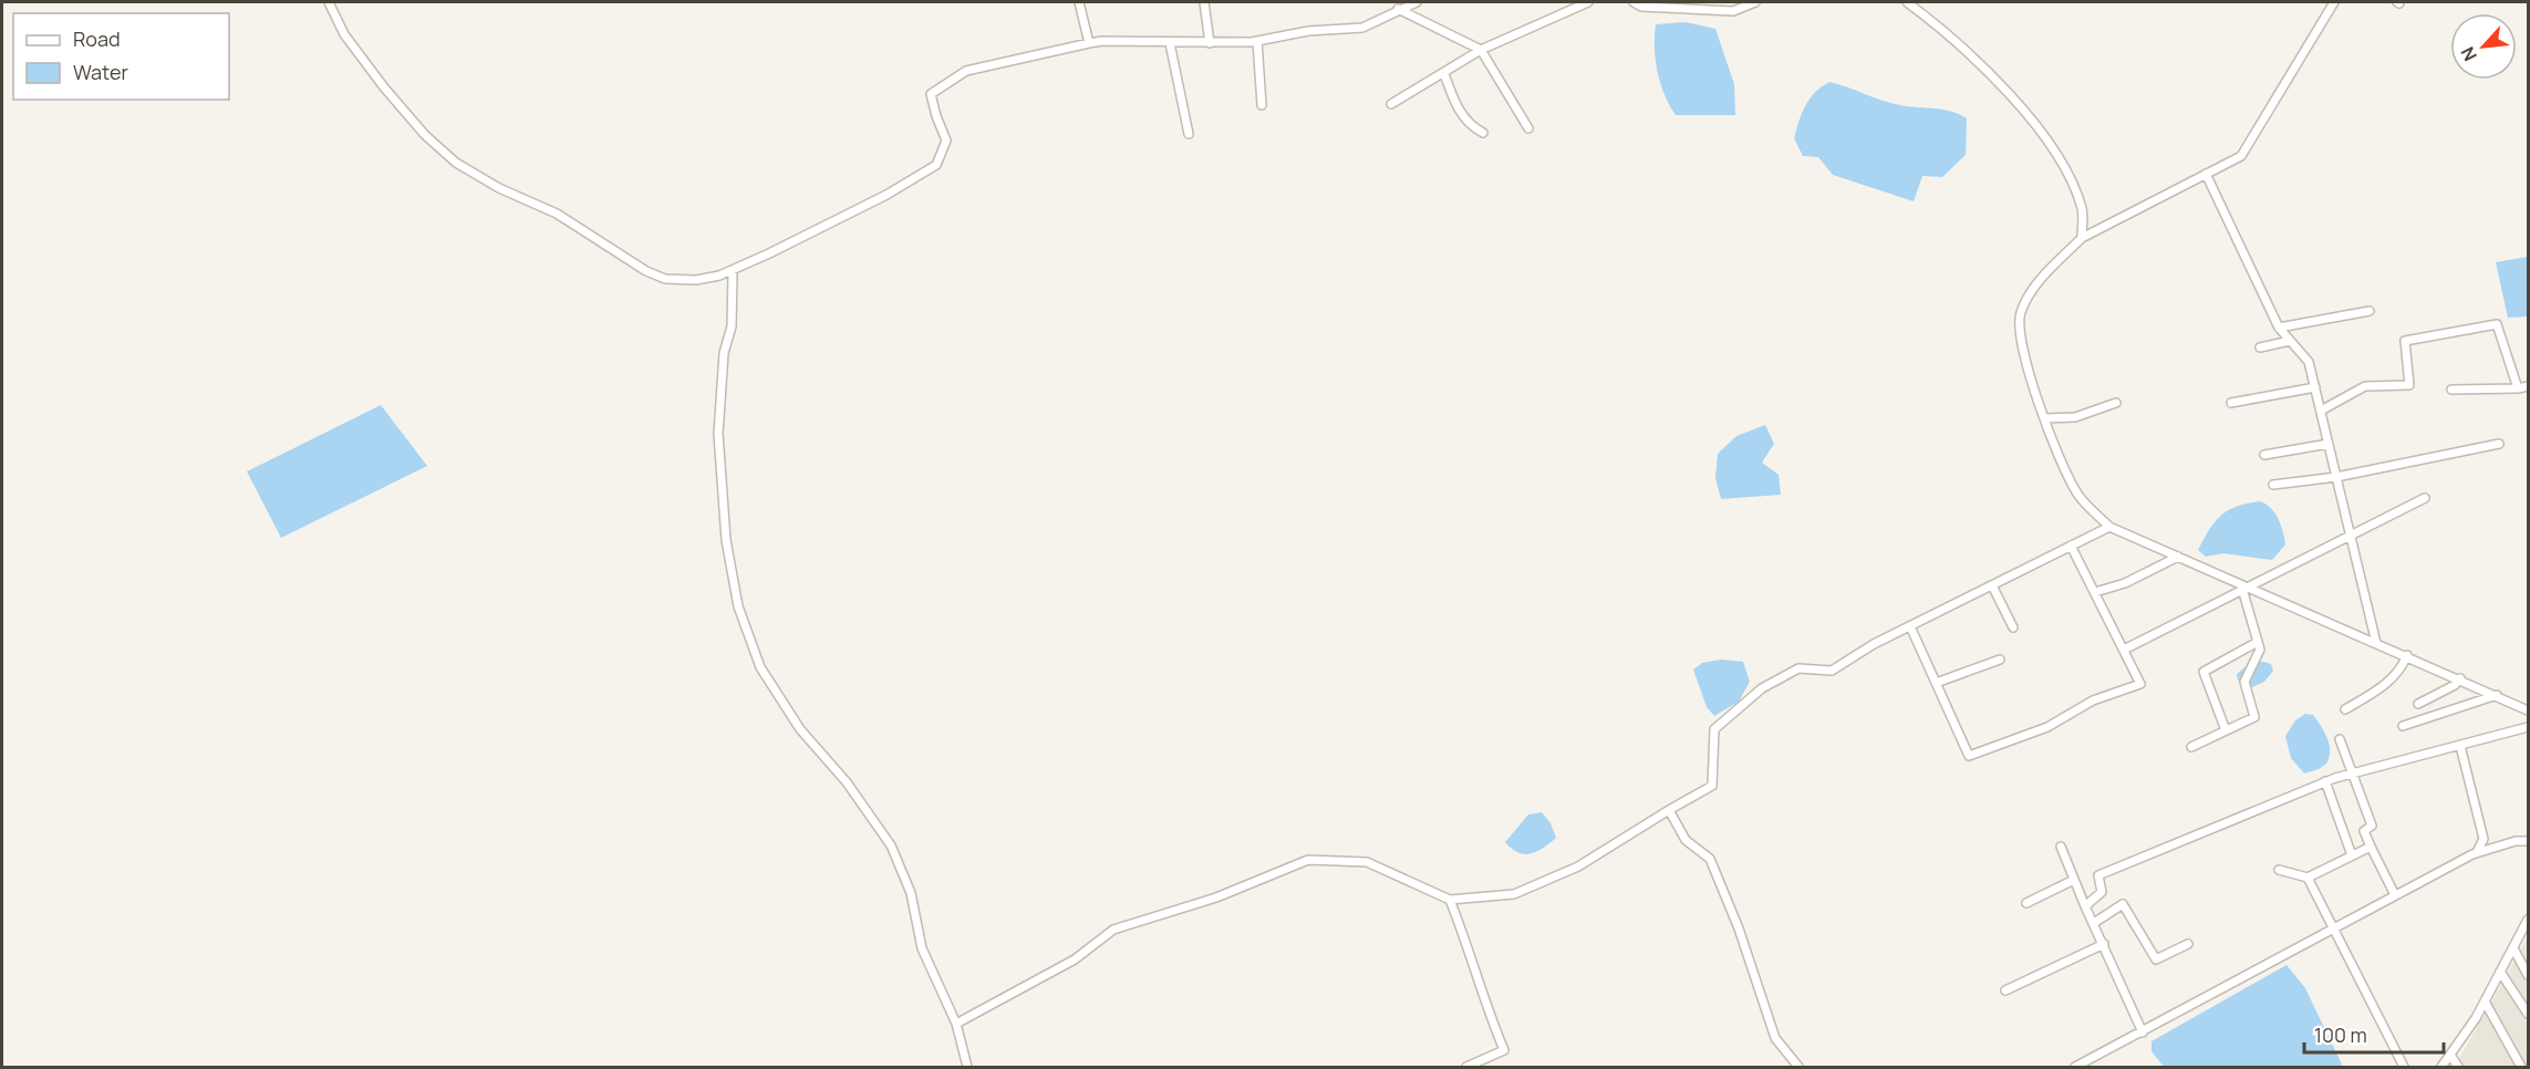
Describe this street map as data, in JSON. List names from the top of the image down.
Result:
{
  "legend": ["Road", "Water"],
  "scale_bar": "100 m",
  "north": "bottom left"
}
